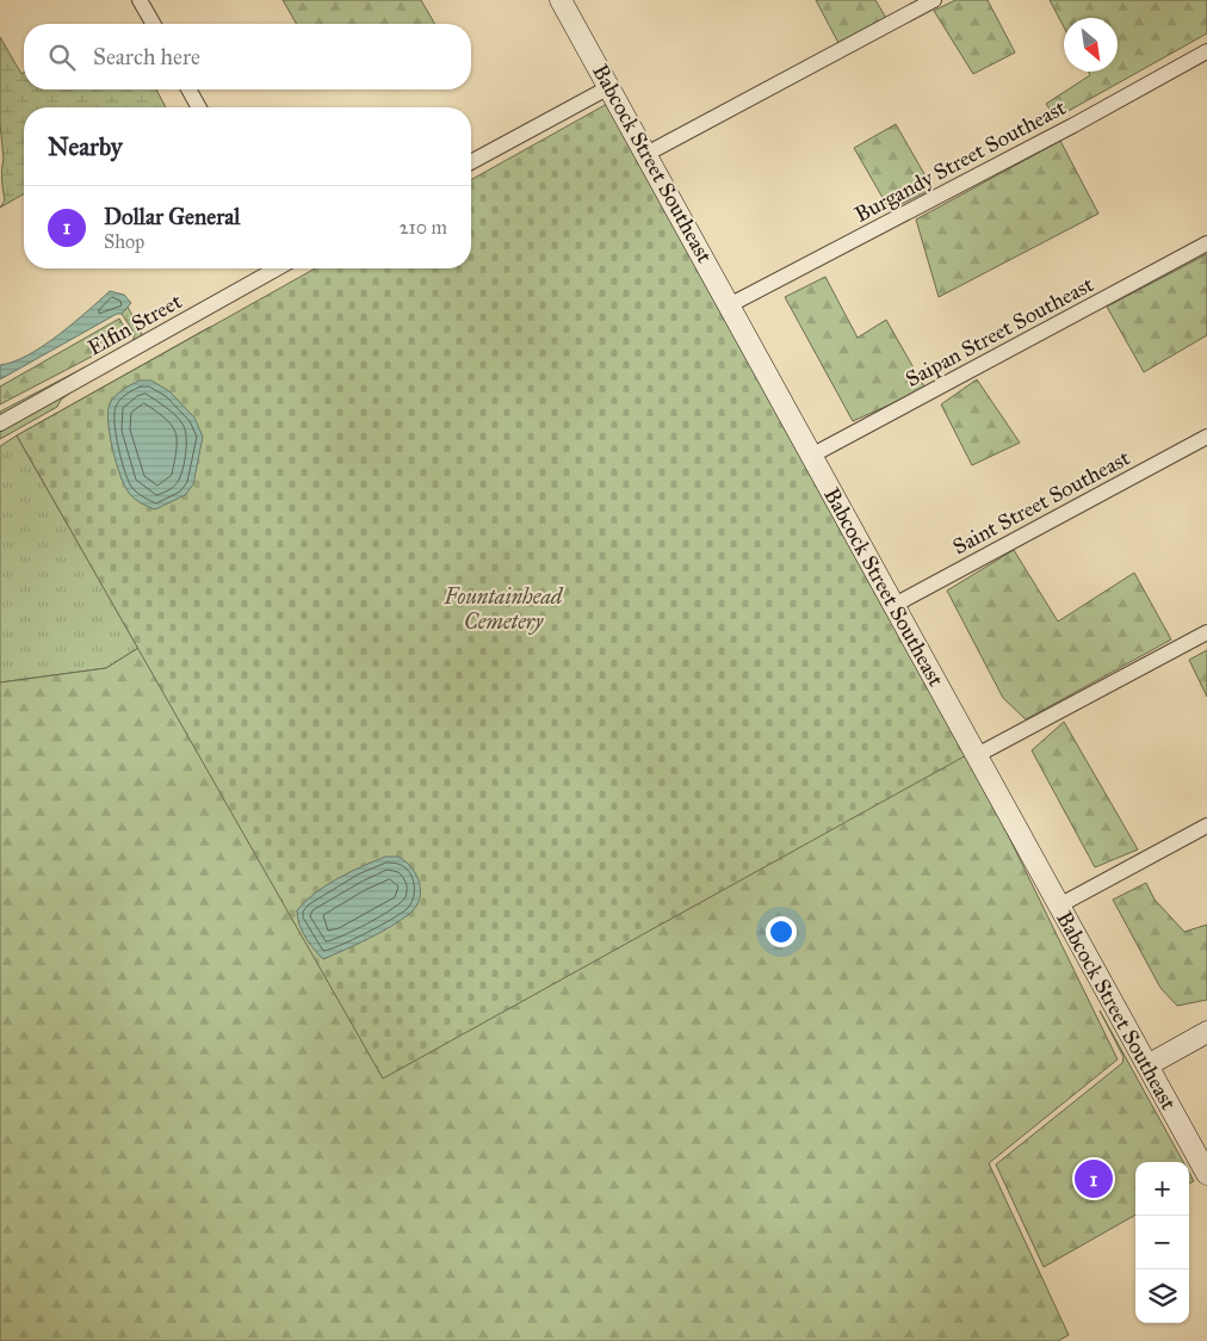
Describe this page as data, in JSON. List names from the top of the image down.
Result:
{
  "streets": {
    "main road": ["Babcock Street Southeast"],
    "street": [
      "Burgandy Street Southeast",
      "Elfin Street",
      "Saipan Street Southeast",
      "Saint Street Southeast"
    ]
  },
  "crossings": [
    ["Burgandy Street Southeast", "Babcock Street Southeast"],
    ["Babcock Street Southeast", "Saipan Street Southeast"],
    ["Babcock Street Southeast", "Saint Street Southeast"]
  ],
  "parks": ["Fountainhead Cemetery"],
  "north": "bottom right",
  "page": {
    "search": "Search here",
    "heading": "Nearby",
    "list": [
      {
        "mark": "1",
        "name": "Dollar General",
        "note": "Shop",
        "value": "210 m"
      }
    ],
    "pins": "1",
    "map_buttons": ["+", "−"]
  }
}
